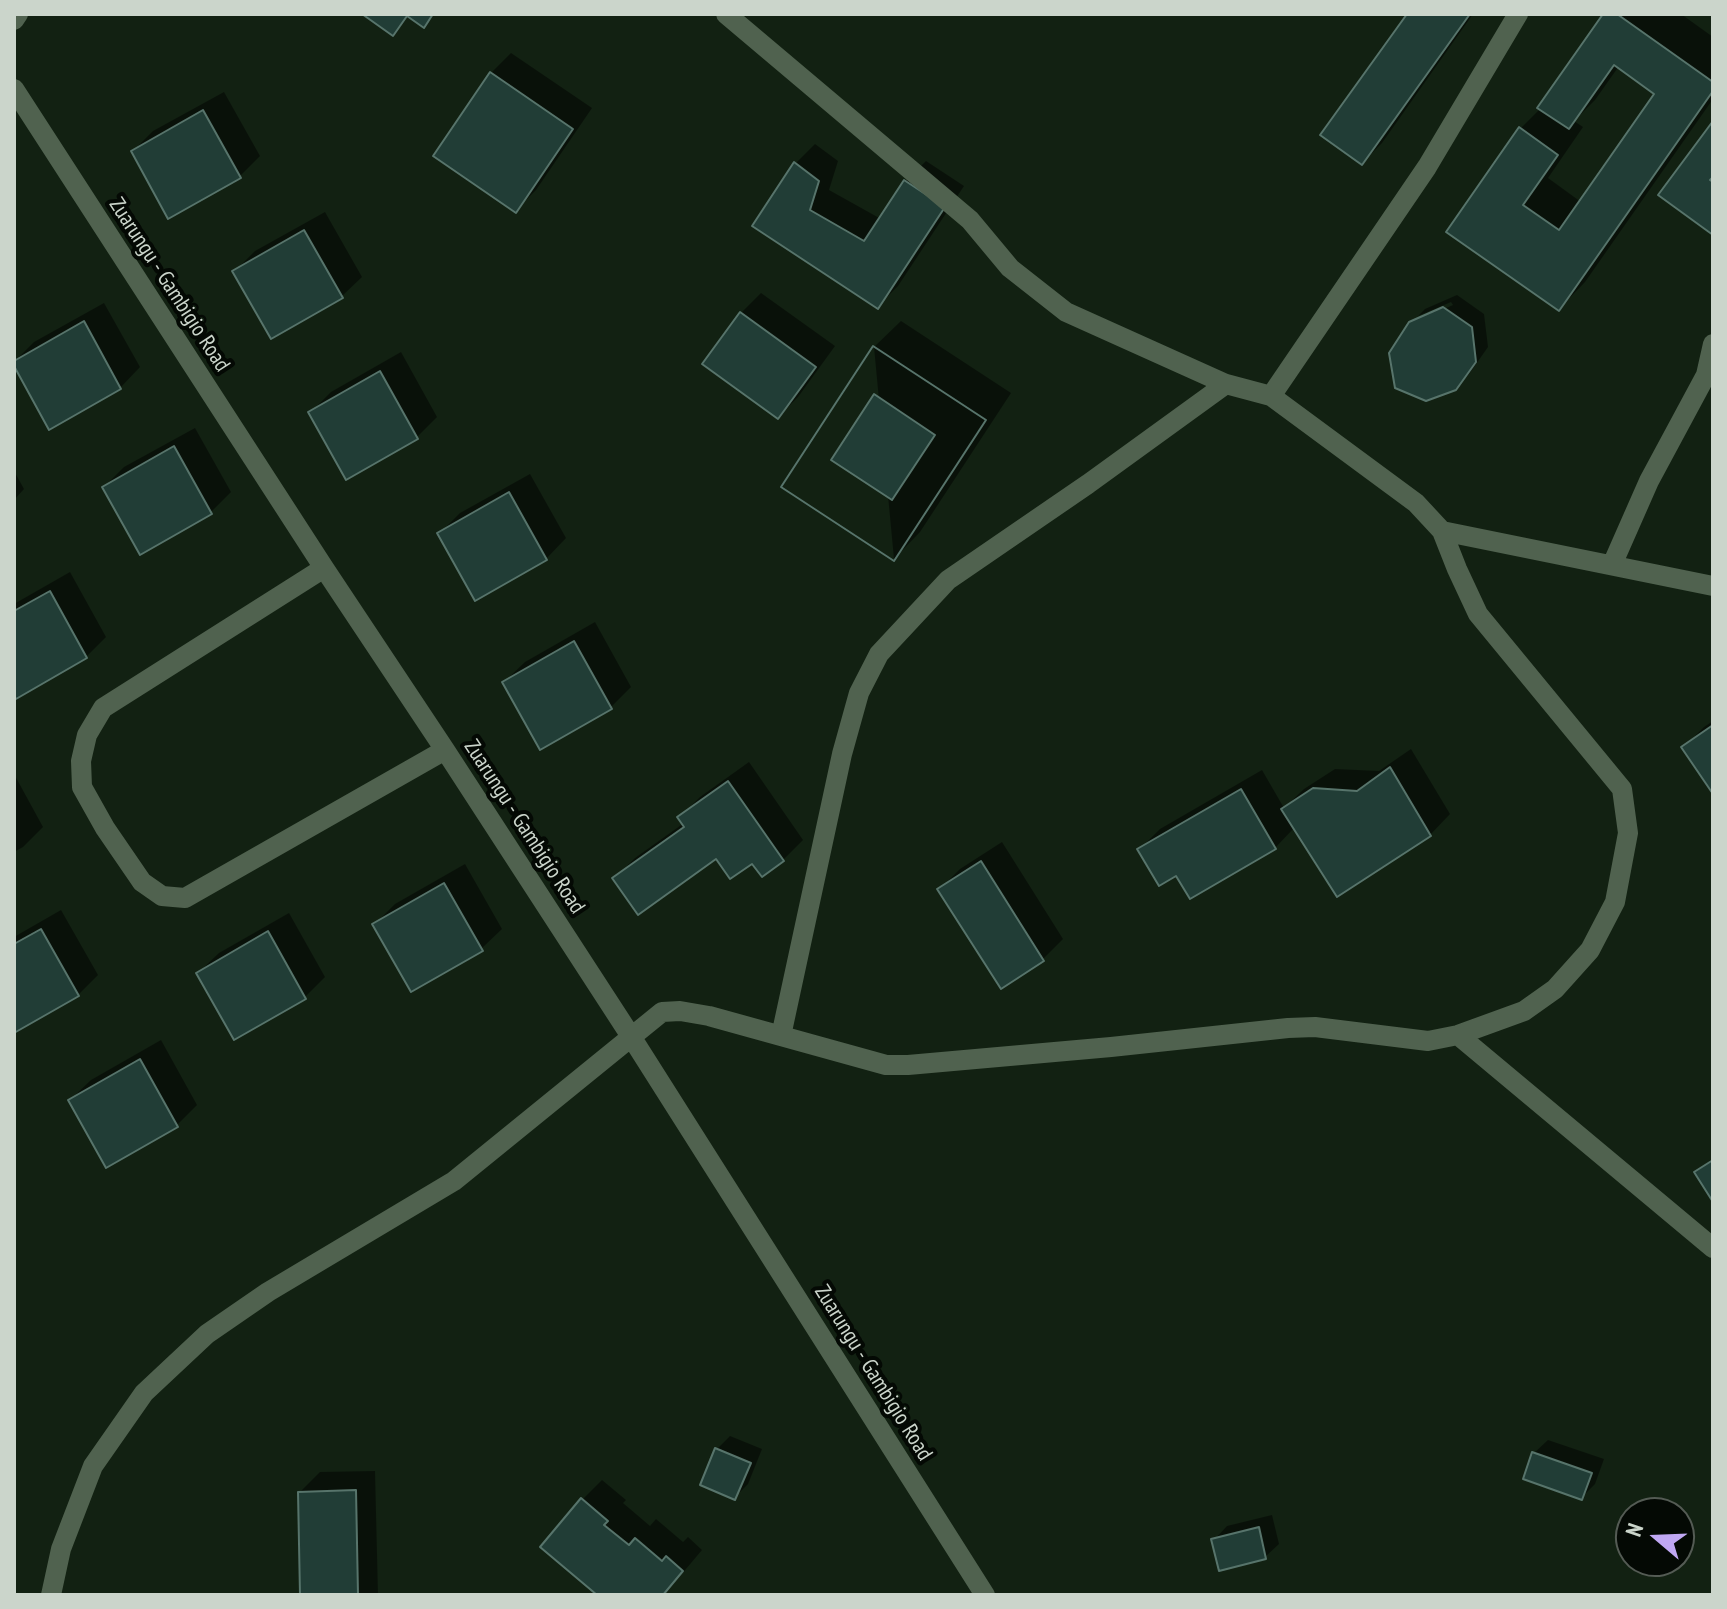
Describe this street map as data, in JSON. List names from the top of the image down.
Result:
{
  "streets": {
    "street": ["Zuarungu - Gambigio Road"]
  },
  "north": "left"
}
